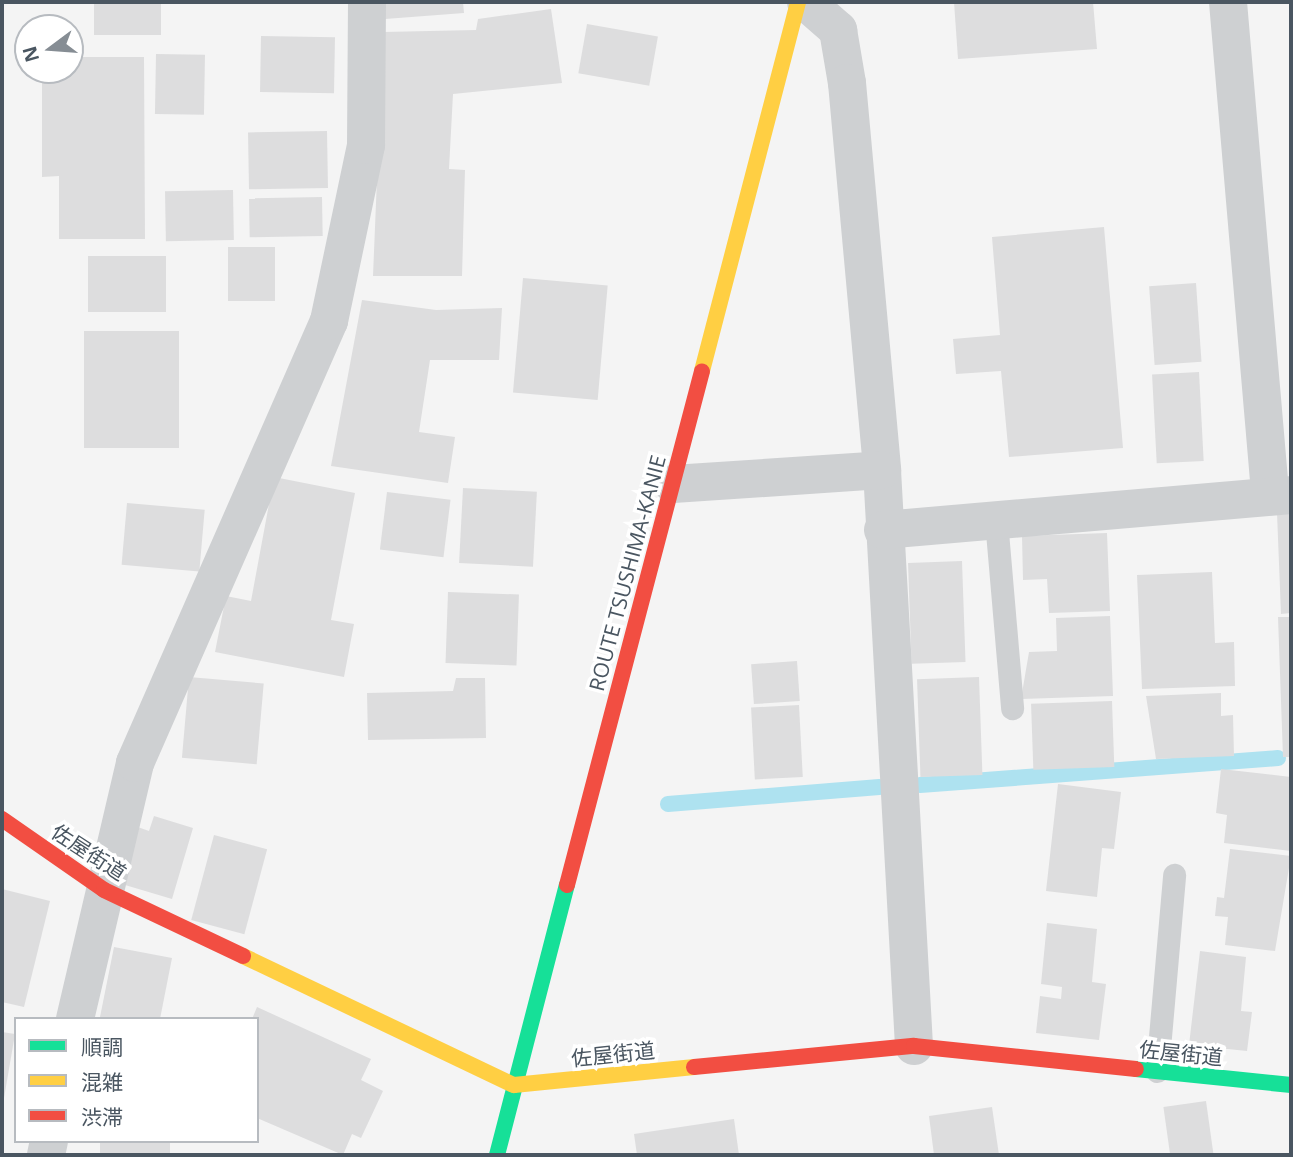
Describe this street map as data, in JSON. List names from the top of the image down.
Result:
{
  "streets": {
    "street": ["ROUTE TSUSHIMA-KANIE", "佐屋街道"]
  },
  "crossings": [
    ["ROUTE TSUSHIMA-KANIE", "佐屋街道"]
  ],
  "legend": ["順調", "混雑", "渋滞"],
  "north": "left"
}
